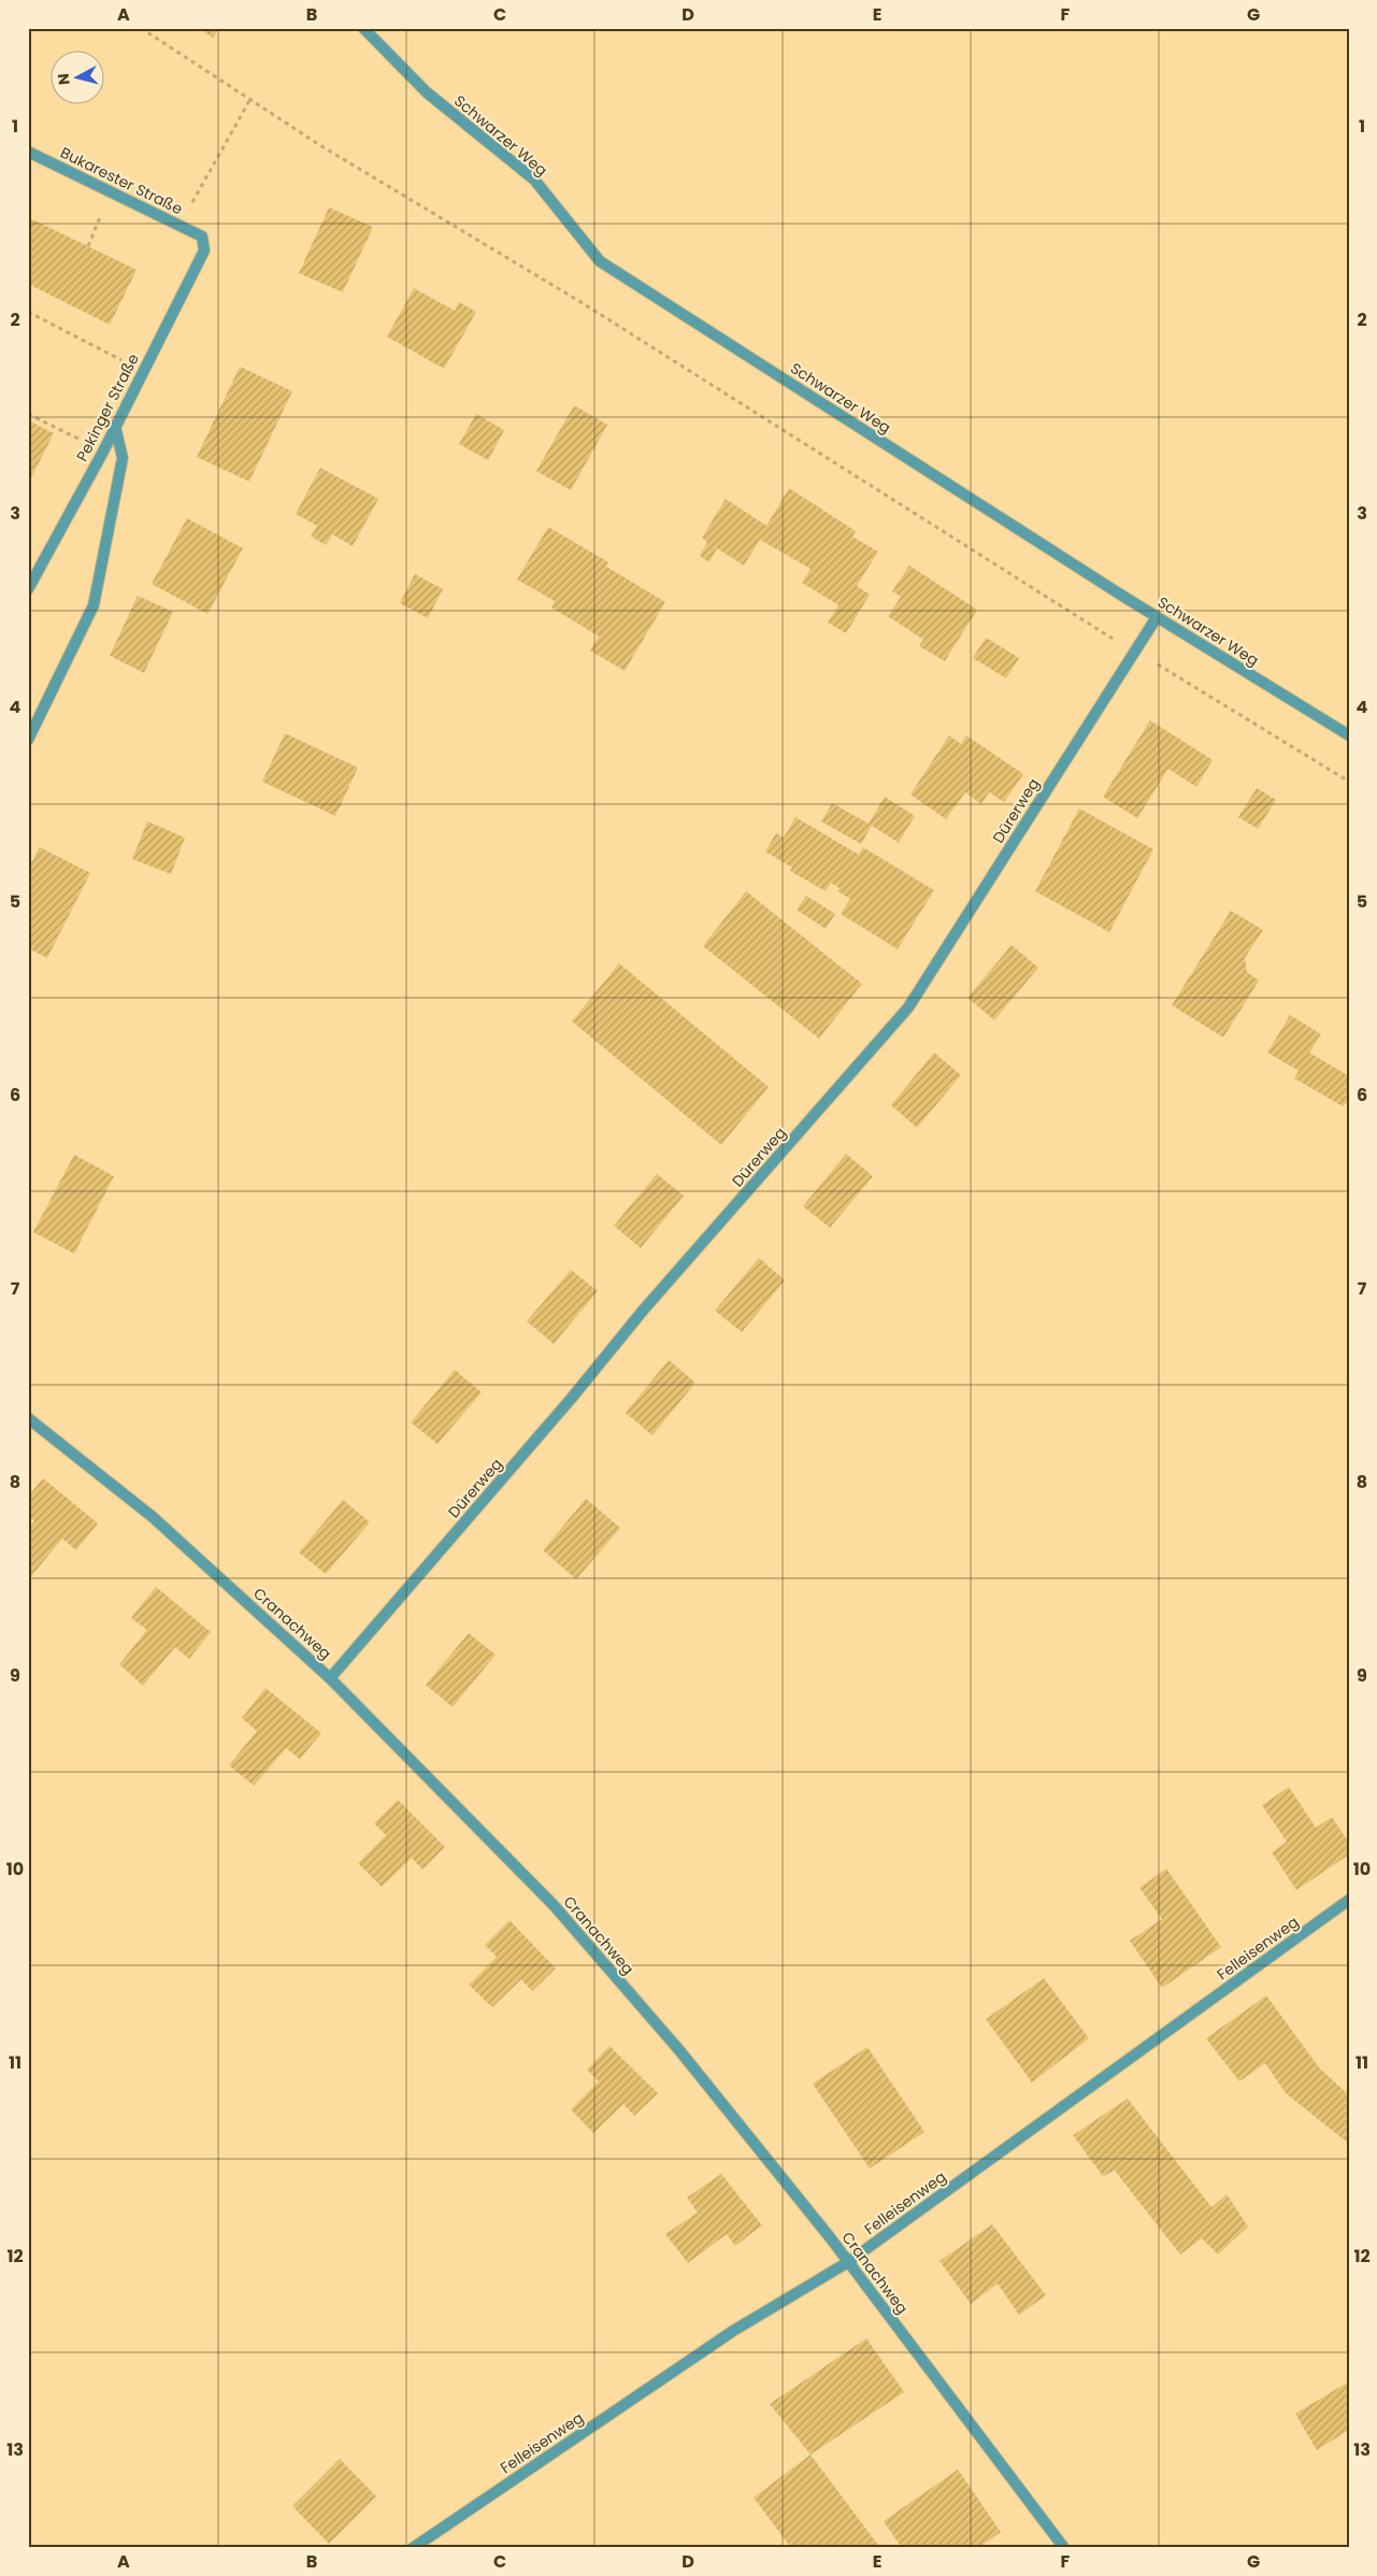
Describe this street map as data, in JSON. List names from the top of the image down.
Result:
{
  "streets": {
    "street": [
      "Schwarzer Weg",
      "Bukarester Straße",
      "Pekinger Straße",
      "Dürerweg",
      "Cranachweg",
      "Felleisenweg"
    ]
  },
  "crossings": [
    ["Schwarzer Weg", "Dürerweg"],
    ["Bukarester Straße", "Pekinger Straße"],
    ["Dürerweg", "Cranachweg"],
    ["Cranachweg", "Felleisenweg"]
  ],
  "north": "left",
  "grid": {
    "columns": [
      "A",
      "B",
      "C",
      "D",
      "E",
      "F",
      "G"
    ],
    "rows": [
      "1",
      "2",
      "3",
      "4",
      "5",
      "6",
      "7",
      "8",
      "9",
      "10",
      "11",
      "12",
      "13"
    ]
  }
}
